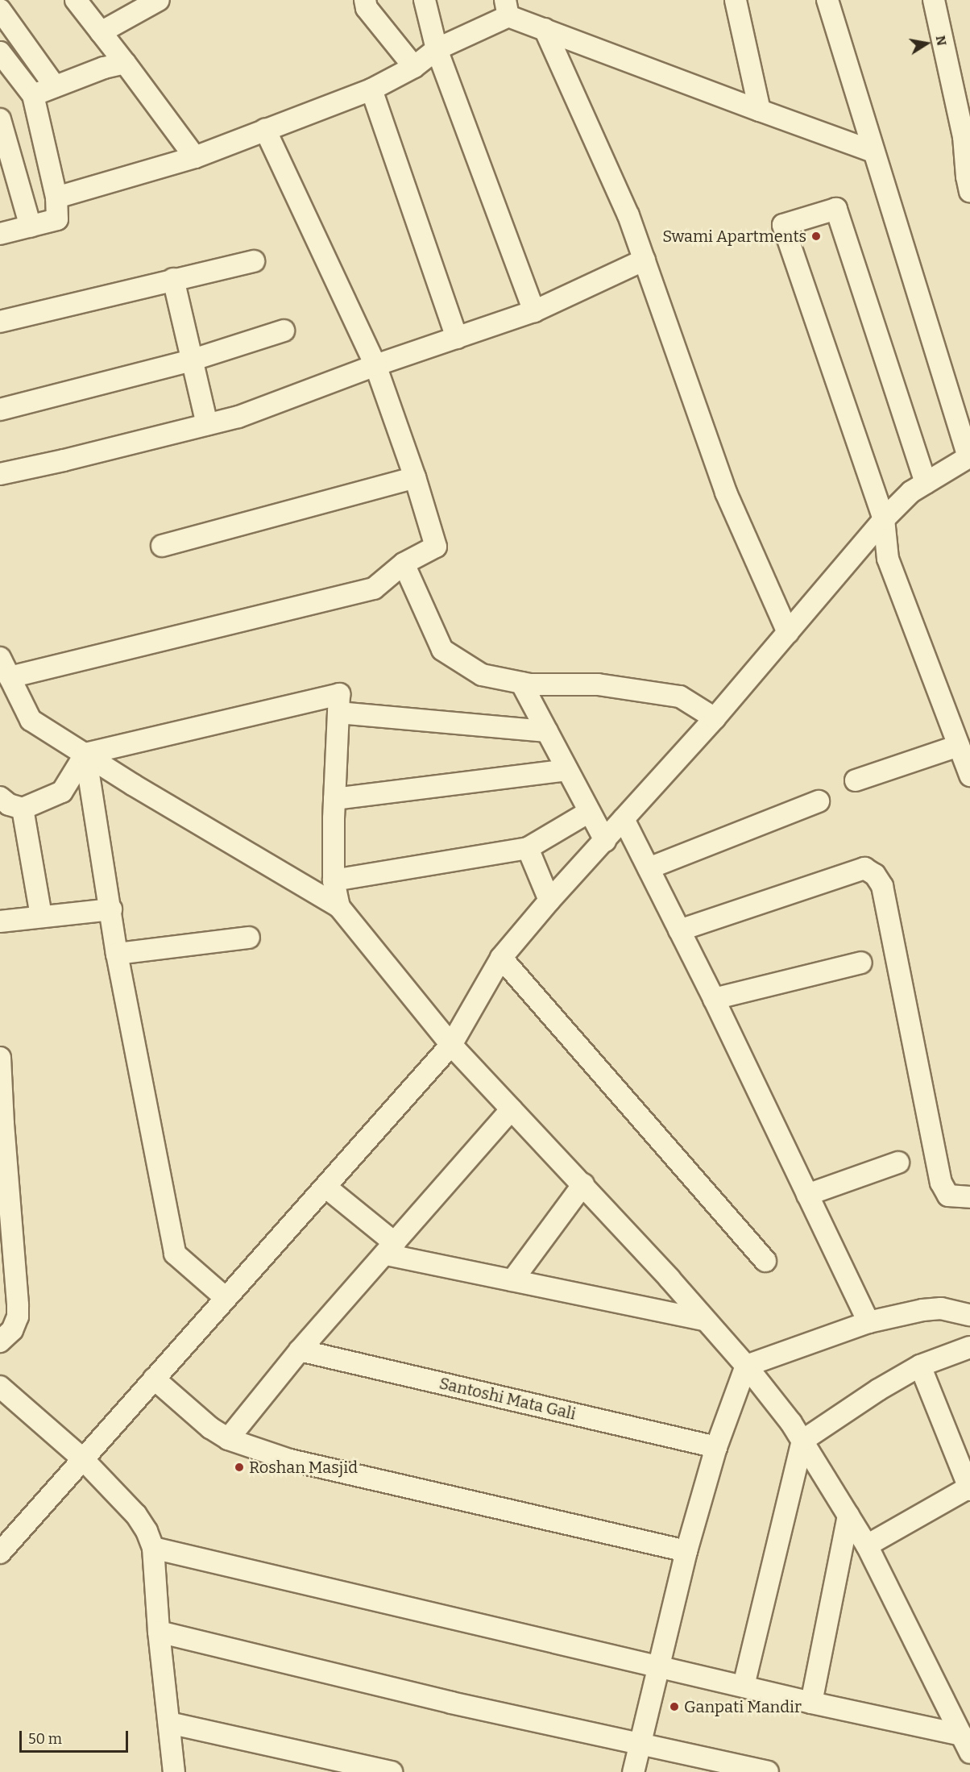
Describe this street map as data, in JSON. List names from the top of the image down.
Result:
{
  "streets": {
    "street": ["Santoshi Mata Gali"]
  },
  "places": ["Swami Apartments", "Roshan Masjid", "Ganpati Mandir"],
  "scale_bar": "50 m",
  "north": "right"
}
